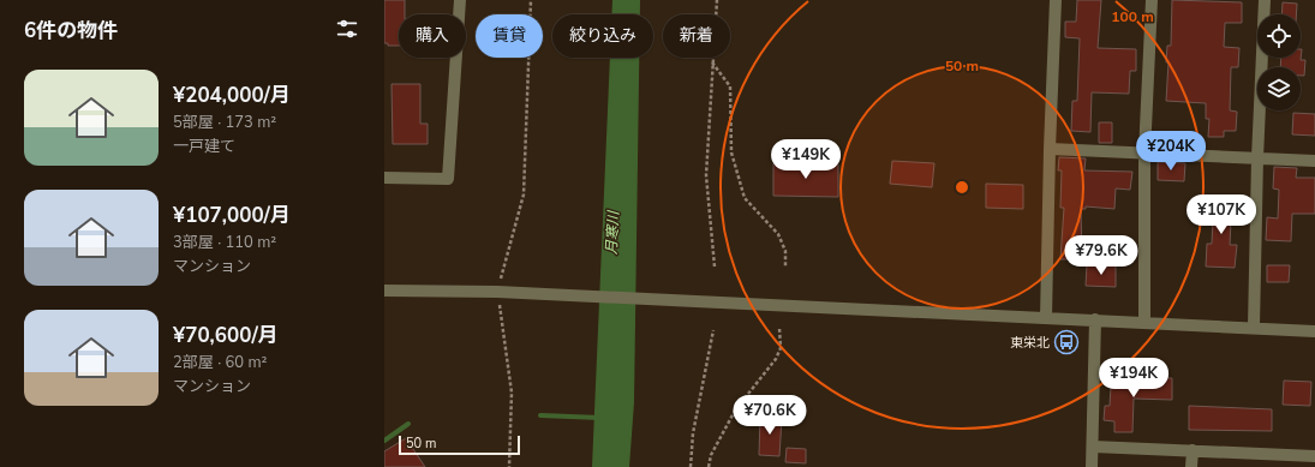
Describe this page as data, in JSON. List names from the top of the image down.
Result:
{
  "water": ["月寒川"],
  "places": {
    "bus stop": ["東栄北"]
  },
  "scale_bar": "50 m",
  "page": {
    "heading": "6件の物件",
    "chip": [
      "購入",
      "賃貸",
      "絞り込み",
      "新着"
    ],
    "list": [
      {
        "name": "¥204,000/月",
        "note": "5部屋 · 173 m² · 一戸建て"
      },
      {
        "name": "¥107,000/月",
        "note": "3部屋 · 110 m² · マンション"
      },
      {
        "name": "¥70,600/月",
        "note": "2部屋 · 60 m² · マンション"
      }
    ],
    "price": [
      "¥204K",
      "¥149K",
      "¥107K",
      "¥79.6K",
      "¥194K",
      "¥70.6K"
    ],
    "scale": "50 m"
  },
  "rings": ["100 m", "50 m"]
}
